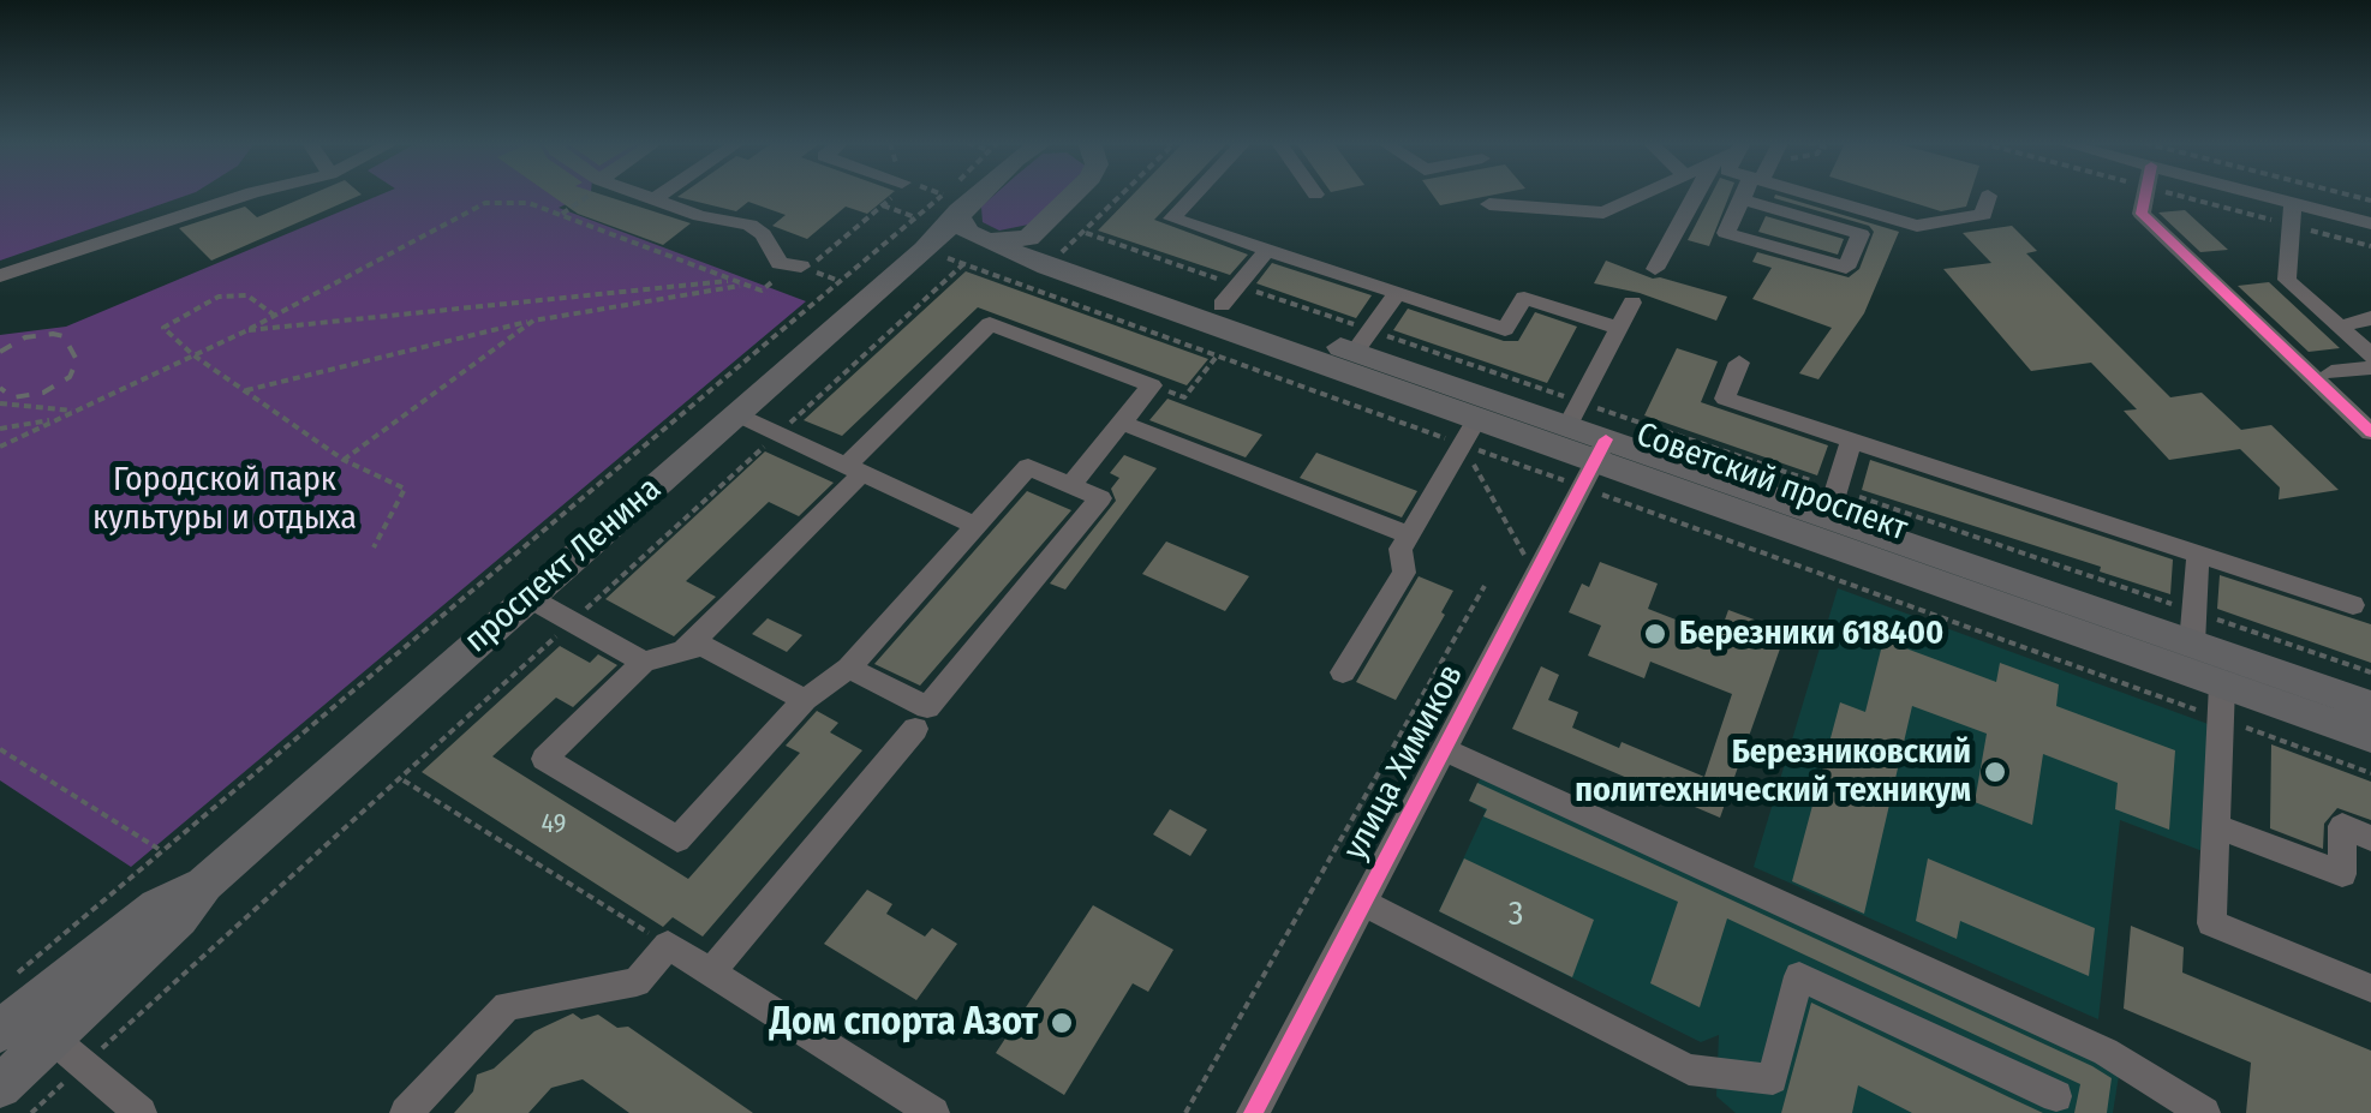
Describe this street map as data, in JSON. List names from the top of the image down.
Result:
{
  "streets": {
    "main road": ["Советский проспект", "проспект Ленина"],
    "street": ["улица Химиков"]
  },
  "crossings": [
    ["Советский проспект", "улица Химиков"]
  ],
  "parks": ["Городской парк культуры и отдыха"],
  "places": ["Березники 618400", "Березниковский политехнический техникум", "Дом спорта Азот"],
  "house_numbers": ["49", "3"]
}
